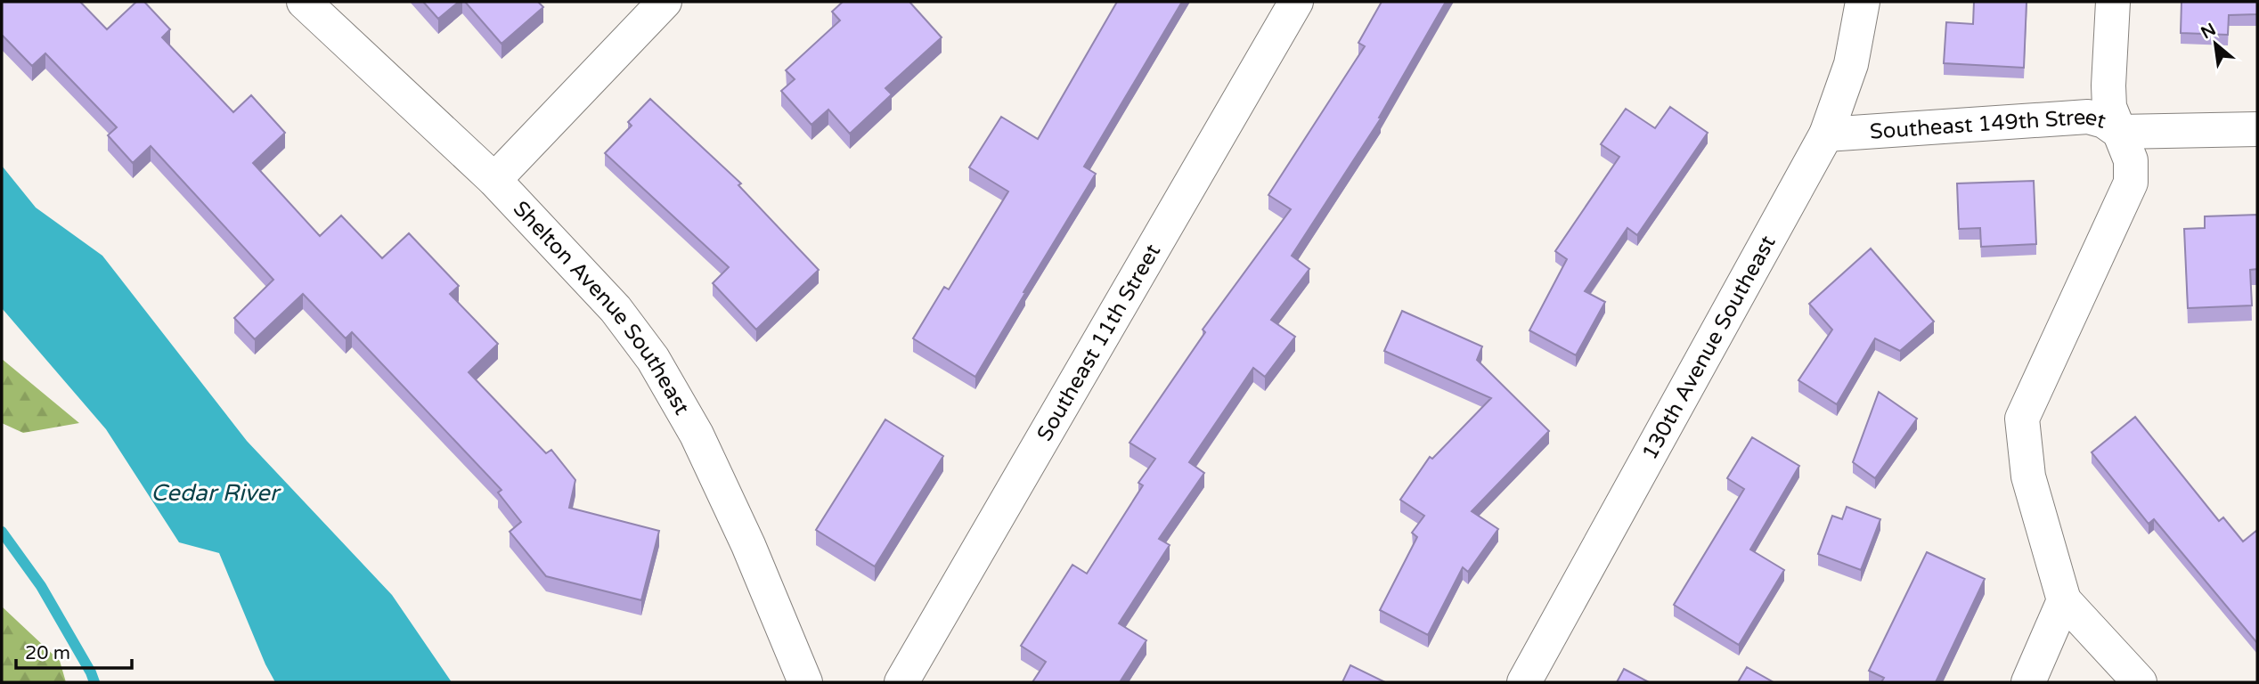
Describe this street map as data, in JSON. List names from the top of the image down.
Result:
{
  "streets": {
    "street": [
      "Southeast 149th Street",
      "Shelton Avenue Southeast",
      "Southeast 11th Street",
      "130th Avenue Southeast"
    ]
  },
  "crossings": [
    ["Southeast 149th Street", "130th Avenue Southeast"]
  ],
  "water": ["Cedar River"],
  "scale_bar": "20 m",
  "north": "top left"
}
